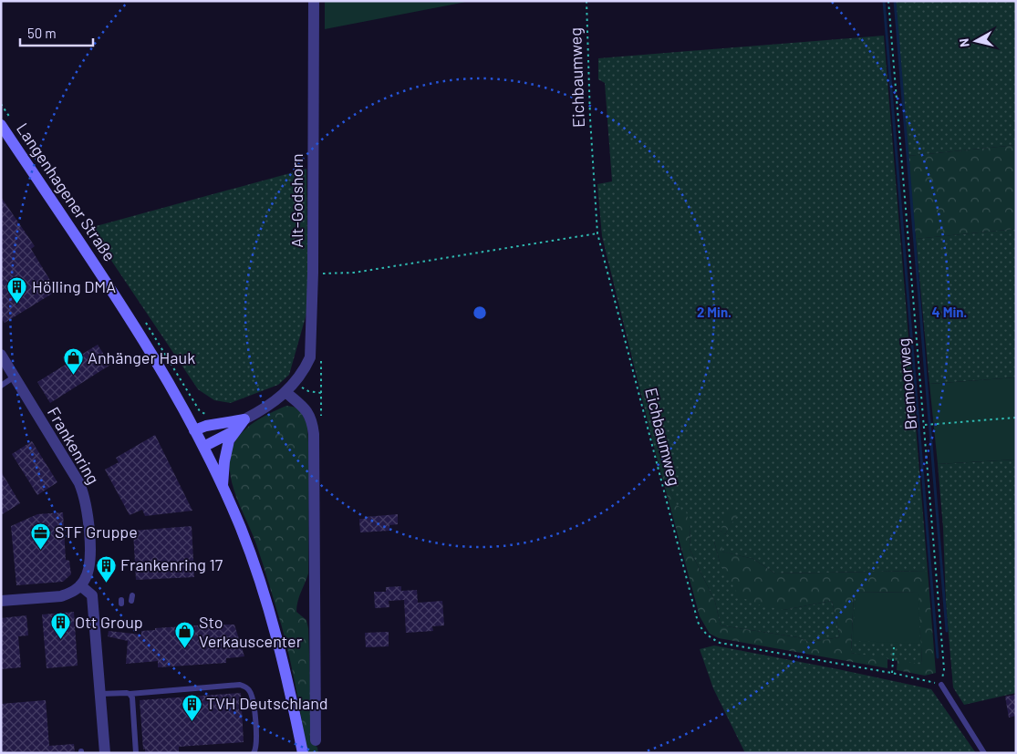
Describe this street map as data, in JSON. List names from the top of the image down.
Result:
{
  "streets": {
    "main road": ["Langenhagener Straße"],
    "street": ["Alt-Godshorn", "Frankenring"],
    "path": ["Eichbaumweg", "Bremoorweg"]
  },
  "crossings": [
    ["Eichbaumweg", "Bremoorweg"]
  ],
  "places": {
    "building": [
      "Hölling DMA",
      "Frankenring 17",
      "Ott Group",
      "TVH Deutschland"
    ],
    "shop": ["Anhänger Hauk", "Sto Verkauscenter"],
    "office": ["STF Gruppe"]
  },
  "scale_bar": "50 m",
  "north": "left",
  "rings": ["2 Min.", "4 Min."]
}
